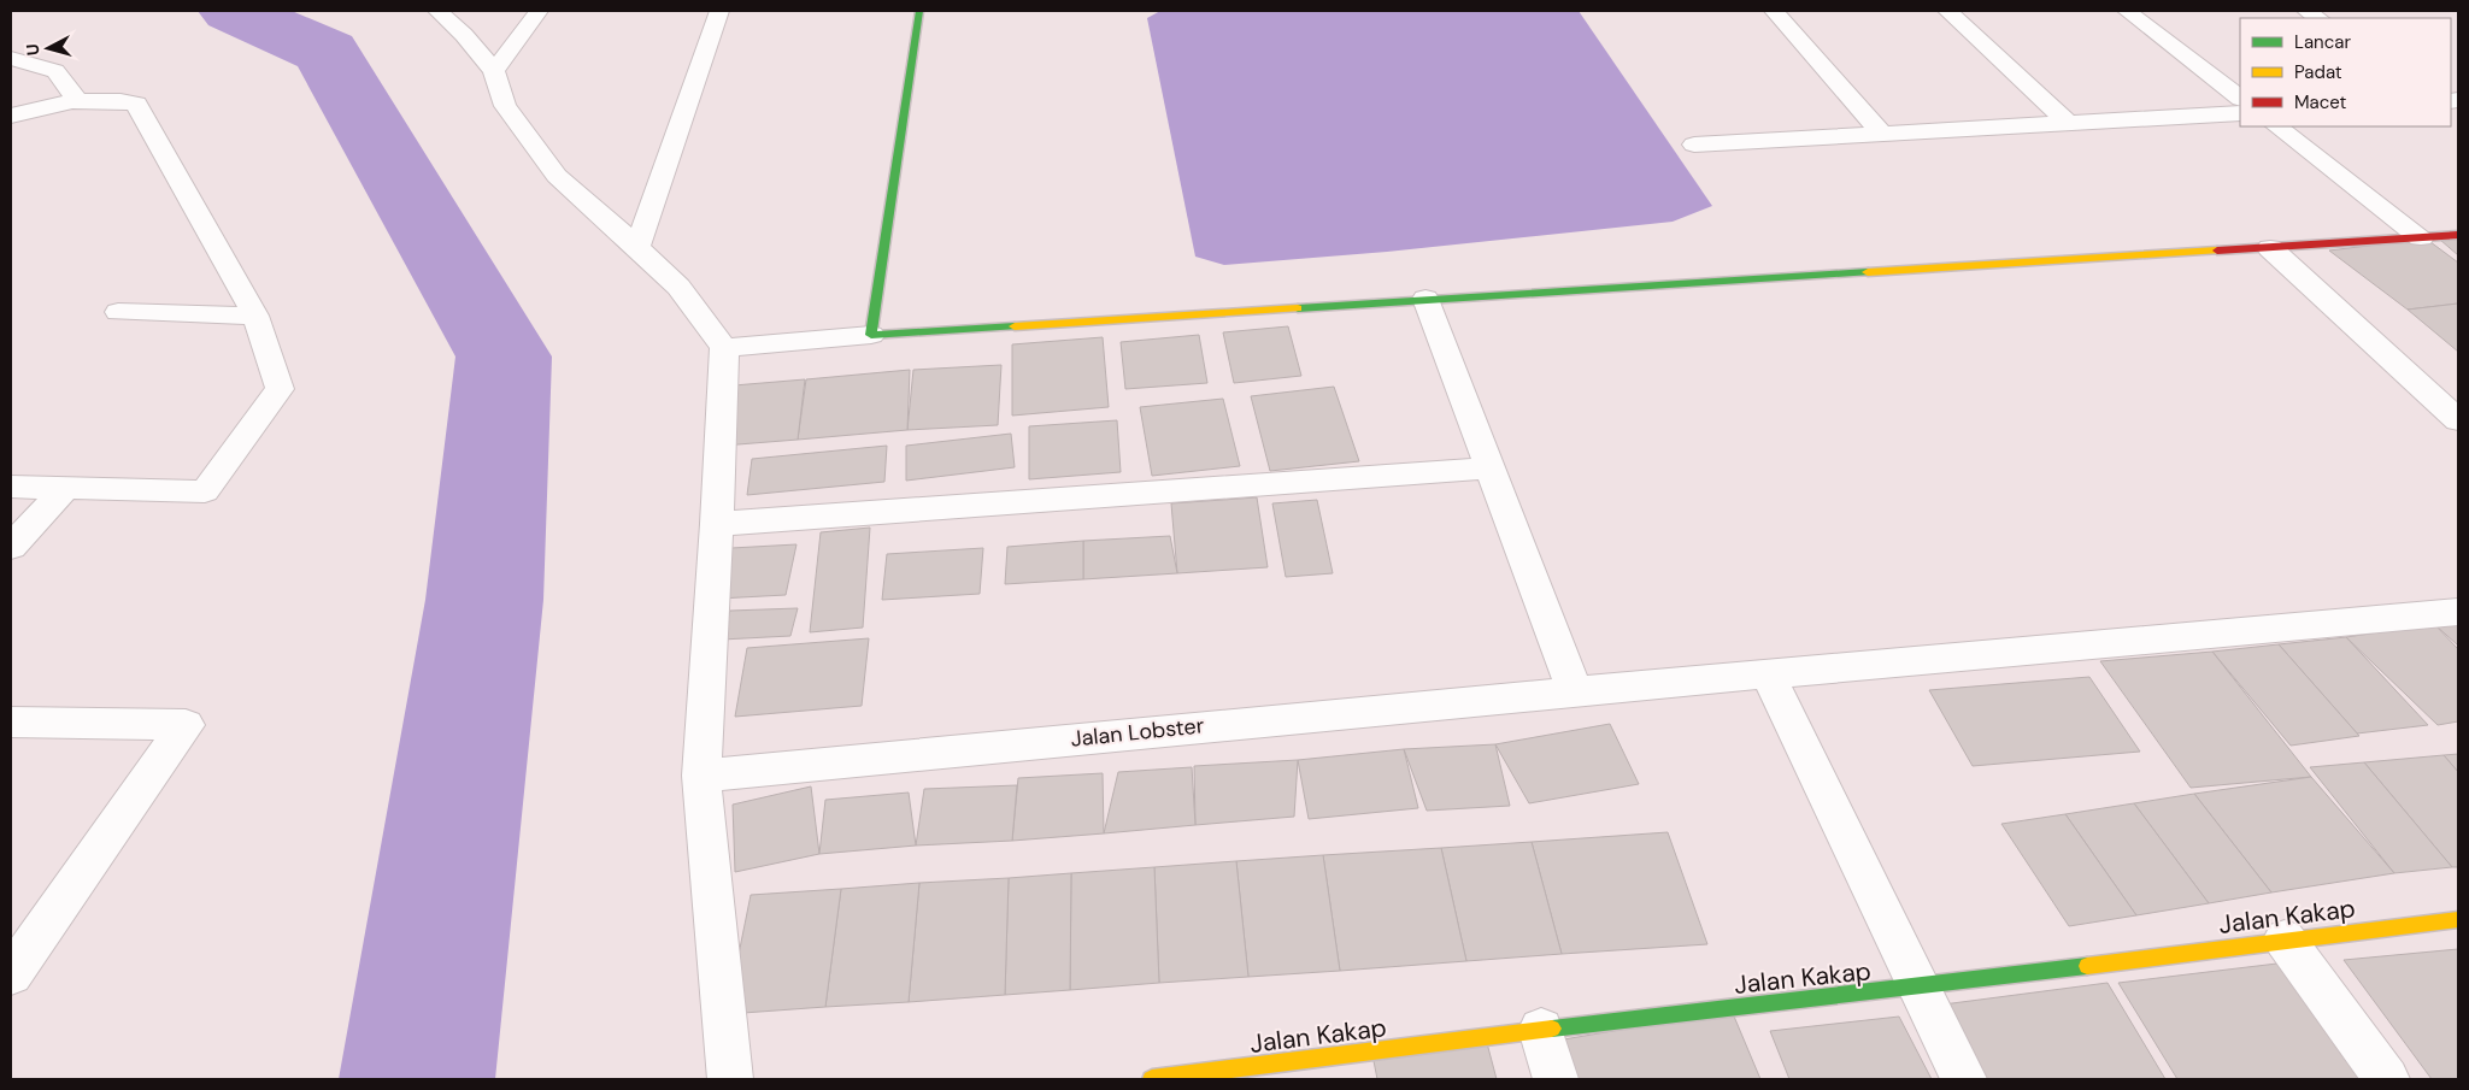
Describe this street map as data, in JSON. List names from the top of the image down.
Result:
{
  "streets": {
    "street": ["Jalan Lobster", "Jalan Kakap"]
  },
  "legend": ["Lancar", "Padat", "Macet"],
  "north": "left"
}
